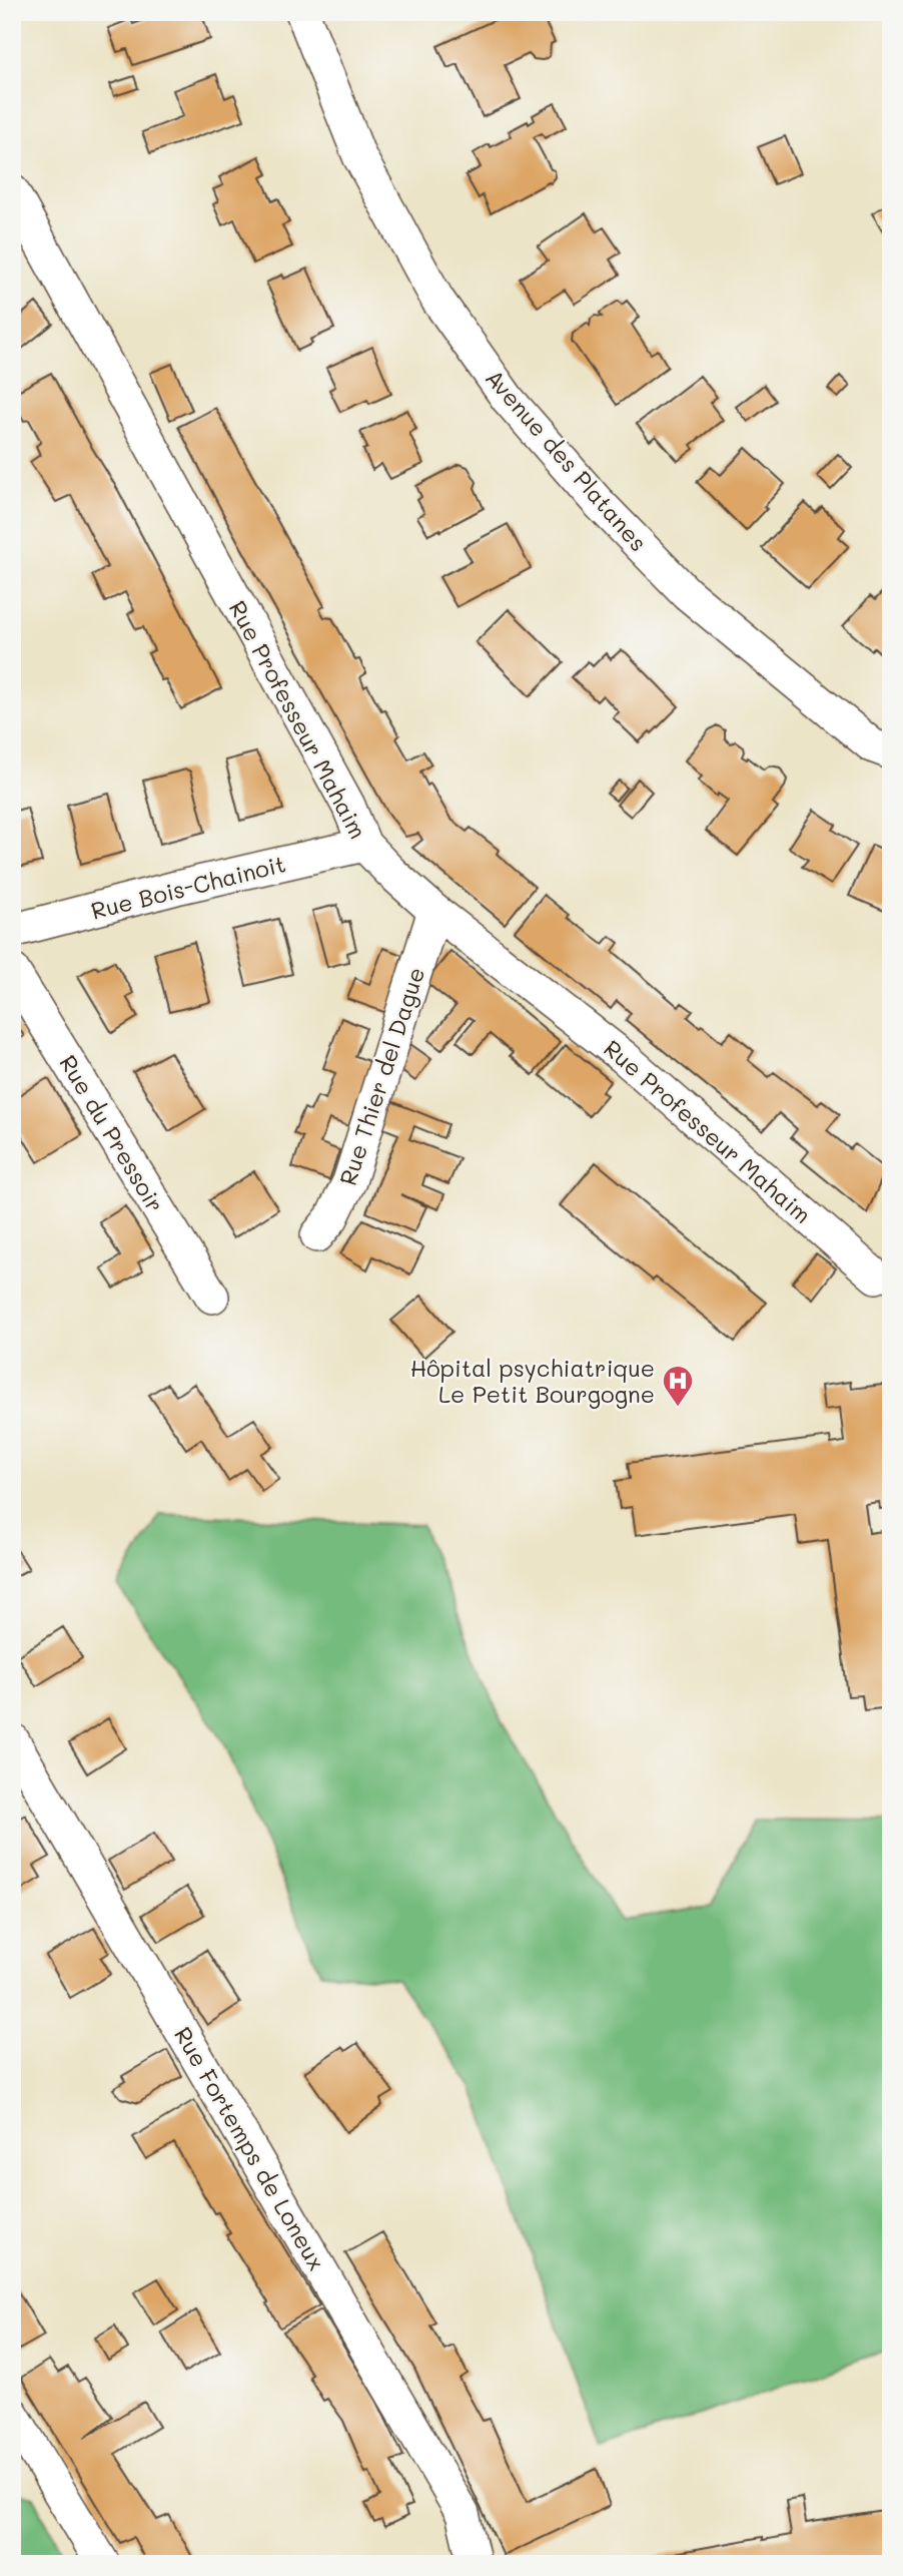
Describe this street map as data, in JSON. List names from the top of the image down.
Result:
{
  "streets": {
    "street": [
      "Avenue des Platanes",
      "Rue Professeur Mahaim",
      "Rue Bois-Chainoit",
      "Rue Thier del Dague",
      "Rue du Pressoir",
      "Rue Fortemps de Loneux"
    ]
  },
  "crossings": [
    ["Rue Professeur Mahaim", "Rue Bois-Chainoit"],
    ["Rue Professeur Mahaim", "Rue Thier del Dague"]
  ],
  "places": {
    "hospital": ["Hôpital psychiatrique Le Petit Bourgogne"]
  }
}
